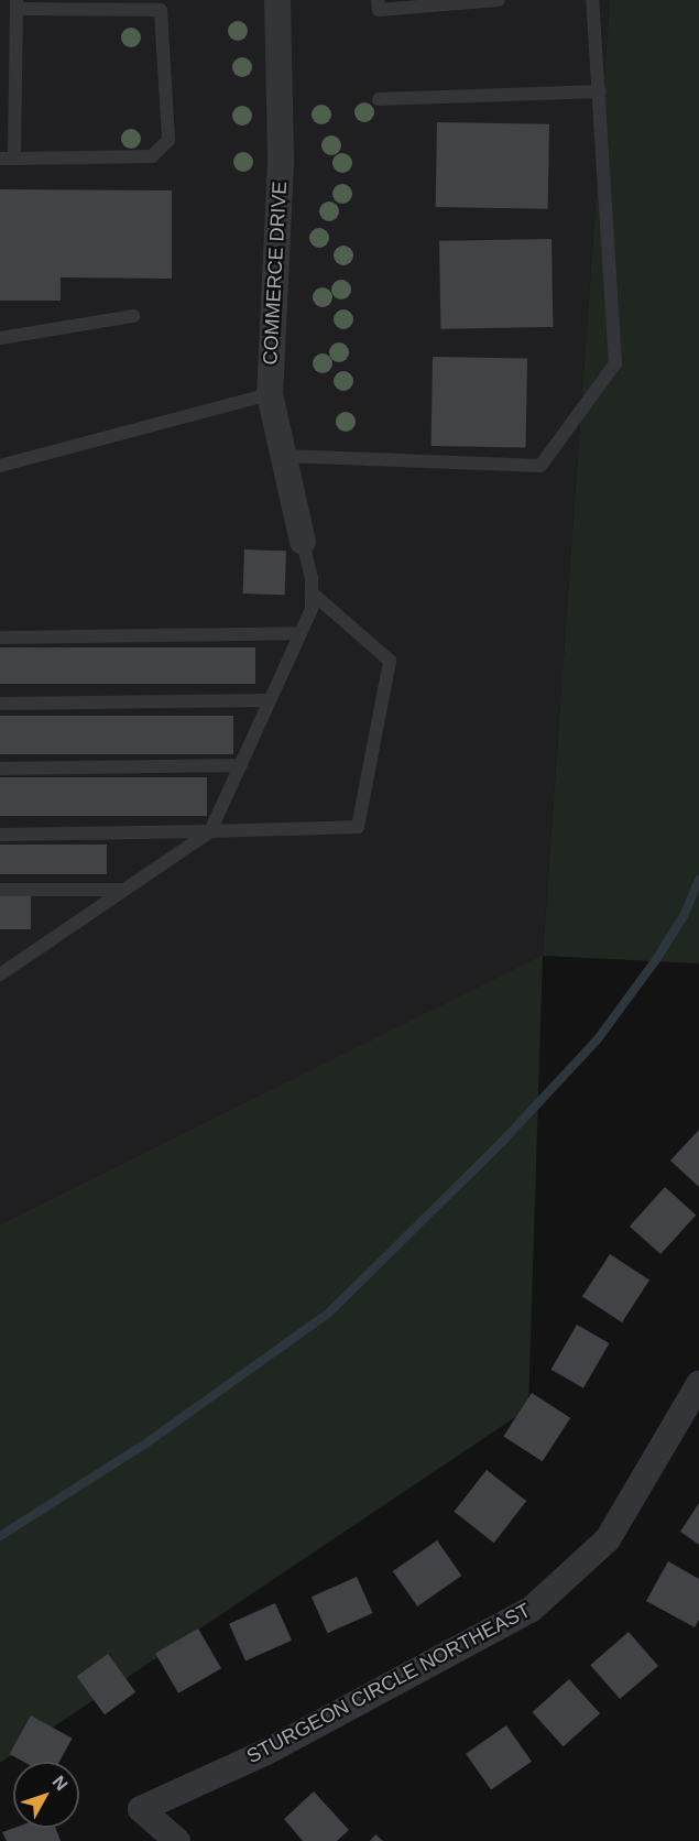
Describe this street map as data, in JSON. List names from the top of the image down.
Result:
{
  "streets": {
    "street": ["COMMERCE DRIVE", "STURGEON CIRCLE NORTHEAST"]
  },
  "north": "top right"
}
